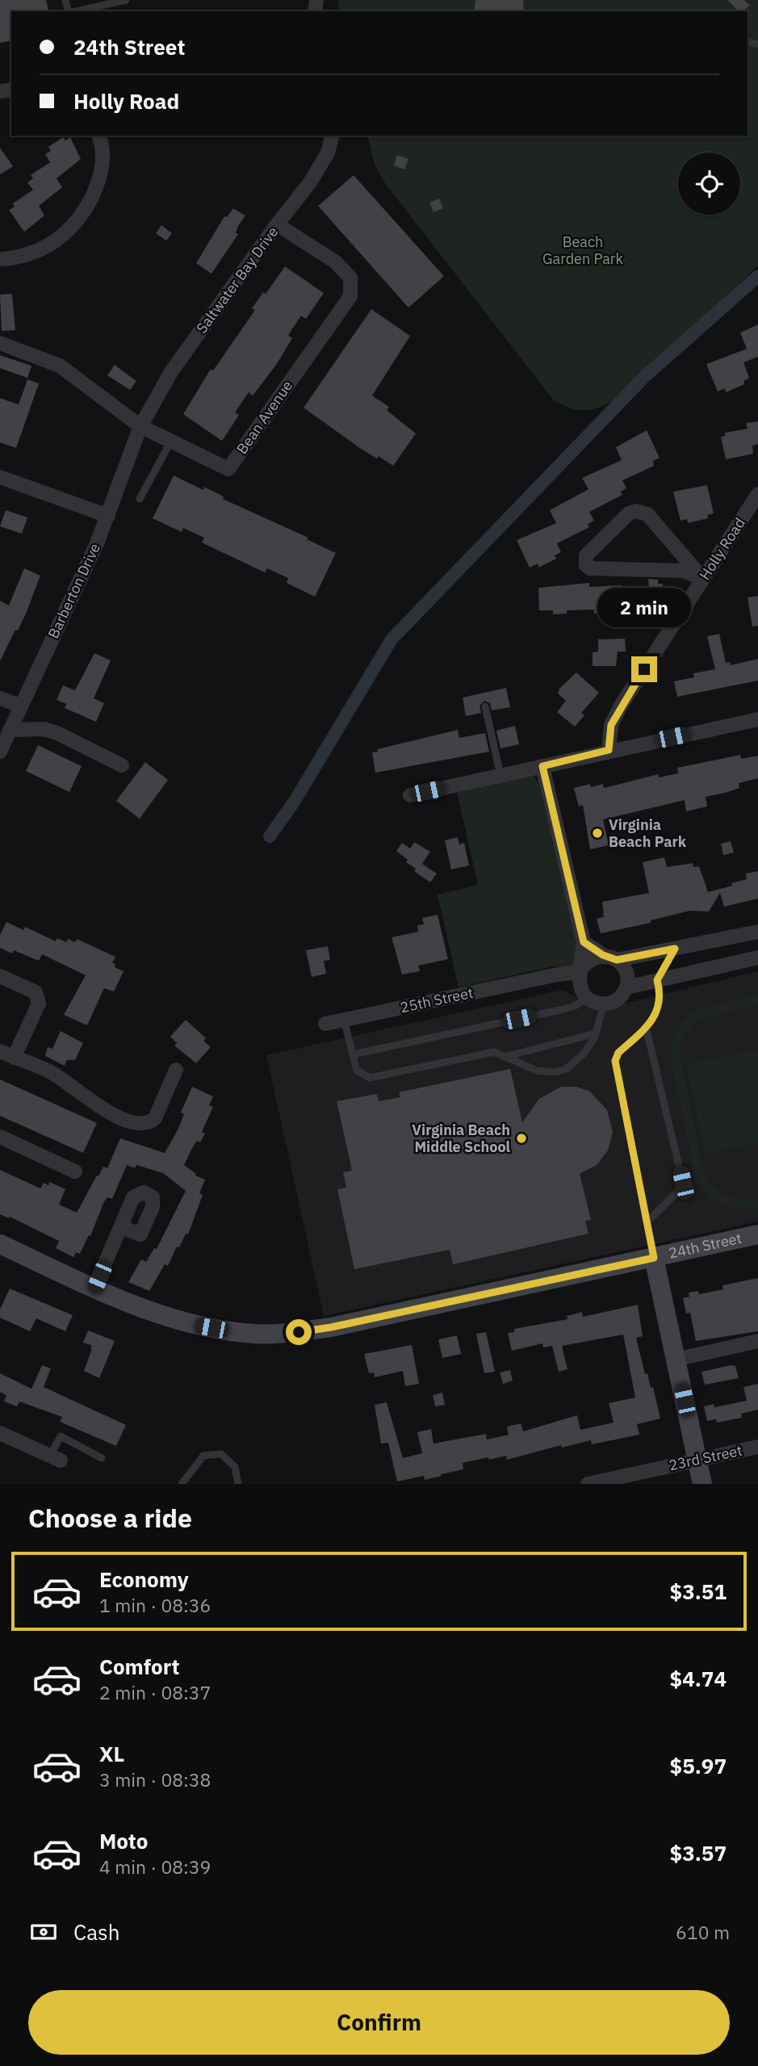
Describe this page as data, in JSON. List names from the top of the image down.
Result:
{
  "streets": {
    "street": [
      "Saltwater Bay Drive",
      "Bean Avenue",
      "Holly Road",
      "Barberton Drive",
      "25th Street",
      "24th Street",
      "23rd Street"
    ]
  },
  "crossings": [
    ["Saltwater Bay Drive", "Bean Avenue"],
    ["Saltwater Bay Drive", "Barberton Drive"],
    ["Bean Avenue", "Barberton Drive"]
  ],
  "parks": ["Beach Garden Park"],
  "places": ["Virginia Beach Park", "Virginia Beach Middle School"],
  "page": {
    "banner": ["24th Street", "Holly Road"],
    "bubble": "2 min",
    "heading": "Choose a ride",
    "list": [
      {
        "name": "Economy",
        "note": "1 min · 08:36",
        "value": "$3.51"
      },
      {
        "name": "Comfort",
        "note": "2 min · 08:37",
        "value": "$4.74"
      },
      {
        "name": "XL",
        "note": "3 min · 08:38",
        "value": "$5.97"
      },
      {
        "name": "Moto",
        "note": "4 min · 08:39",
        "value": "$3.57"
      }
    ],
    "pay": ["Cash", "610 m"],
    "buttons": "Confirm"
  }
}
